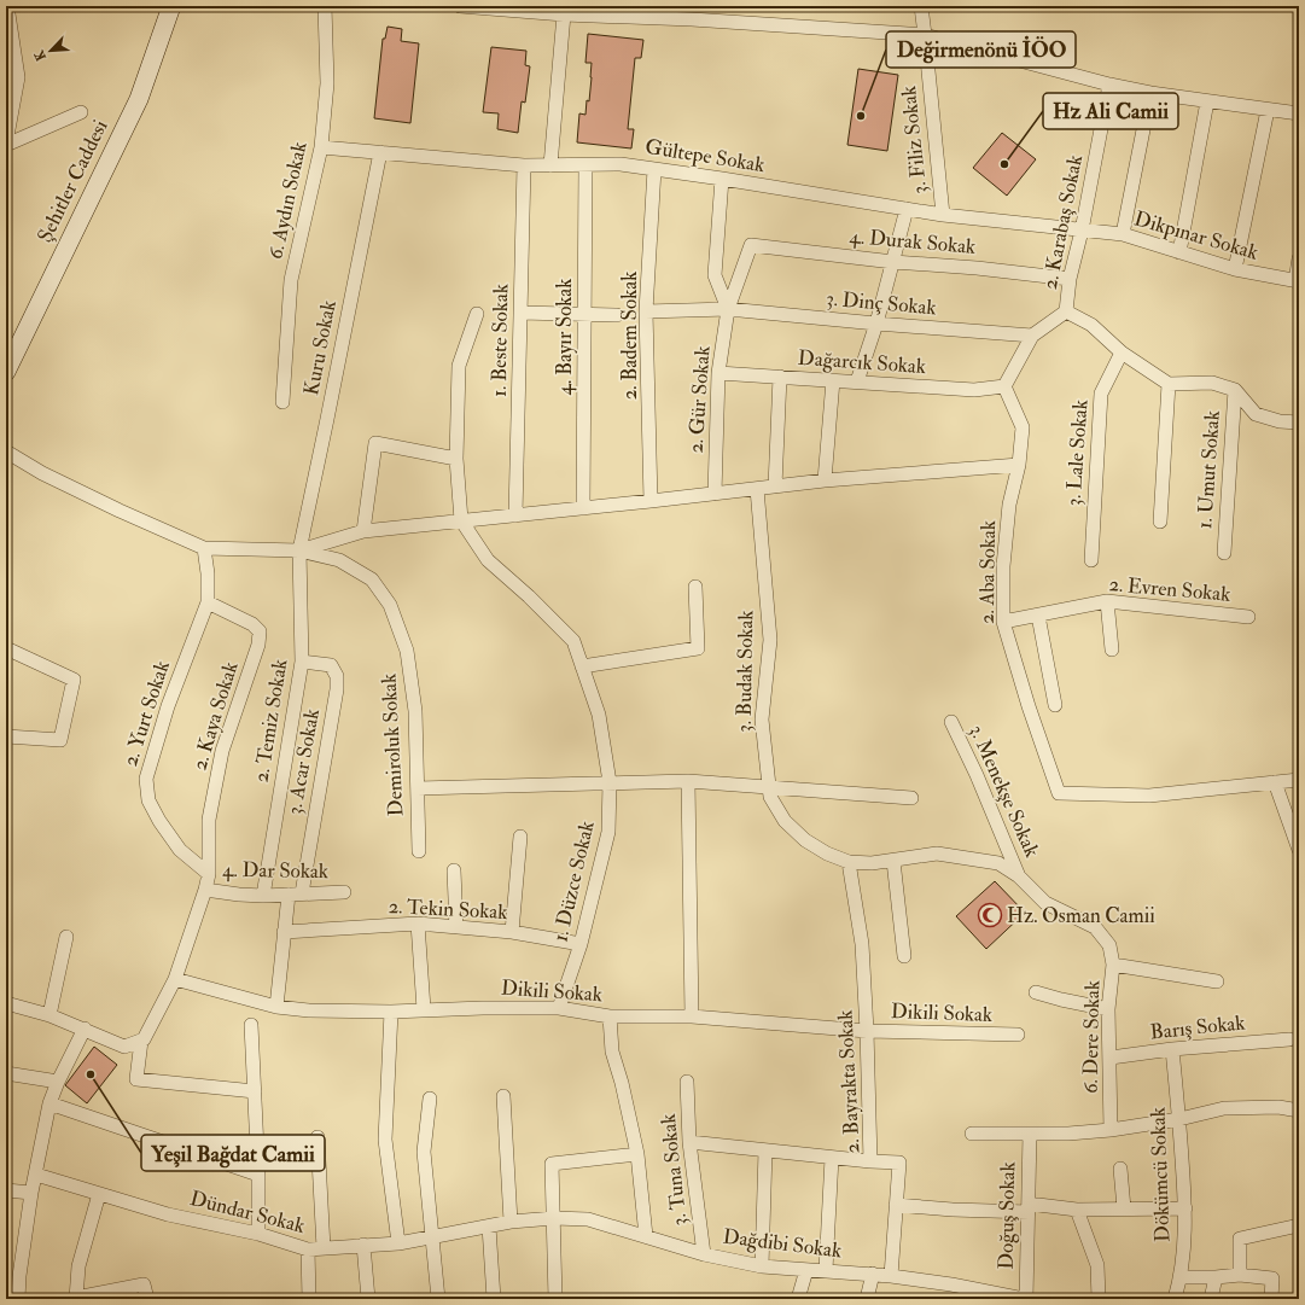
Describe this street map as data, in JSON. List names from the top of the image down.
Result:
{
  "streets": {
    "street": [
      "3. Filiz Sokak",
      "Gültepe Sokak",
      "Şehitler Caddesi",
      "6. Aydın Sokak",
      "2. Karabaş Sokak",
      "Dikpınar Sokak",
      "4. Durak Sokak",
      "3. Dinç Sokak",
      "2. Badem Sokak",
      "4. Bayır Sokak",
      "1. Beste Sokak",
      "Kuru Sokak",
      "Dağarcık Sokak",
      "2. Gür Sokak",
      "3. Lale Sokak",
      "1. Umut Sokak",
      "2. Aba Sokak",
      "2. Evren Sokak",
      "3. Budak Sokak",
      "2. Yurt Sokak",
      "2. Kaya Sokak",
      "2. Temiz Sokak",
      "Demiroluk Sokak",
      "3. Acar Sokak",
      "3. Menekşe Sokak",
      "4. Dar Sokak",
      "1. Düzce Sokak",
      "2. Tekin Sokak",
      "Dikili Sokak",
      "Barış Sokak",
      "6. Dere Sokak",
      "2. Bayrakta Sokak",
      "3. Tuna Sokak",
      "Dökümcü Sokak",
      "Dündar Sokak",
      "Doğuş Sokak",
      "Dağdibi Sokak"
    ]
  },
  "crossings": [
    ["3. Filiz Sokak", "Gültepe Sokak"],
    ["Gültepe Sokak", "6. Aydın Sokak"],
    ["Gültepe Sokak", "2. Karabaş Sokak"],
    ["Gültepe Sokak", "Dikpınar Sokak"],
    ["Gültepe Sokak", "2. Badem Sokak"],
    ["Gültepe Sokak", "4. Bayır Sokak"],
    ["Gültepe Sokak", "1. Beste Sokak"],
    ["Gültepe Sokak", "Kuru Sokak"],
    ["2. Karabaş Sokak", "Dikpınar Sokak"],
    ["2. Karabaş Sokak", "4. Durak Sokak"],
    ["4. Durak Sokak", "2. Gür Sokak"],
    ["3. Dinç Sokak", "2. Badem Sokak"],
    ["3. Dinç Sokak", "2. Gür Sokak"],
    ["Kuru Sokak", "2. Temiz Sokak"],
    ["Kuru Sokak", "Demiroluk Sokak"],
    ["Dağarcık Sokak", "2. Gür Sokak"],
    ["Dağarcık Sokak", "2. Aba Sokak"],
    ["2. Aba Sokak", "2. Evren Sokak"],
    ["2. Yurt Sokak", "2. Kaya Sokak"],
    ["2. Yurt Sokak", "4. Dar Sokak"],
    ["2. Kaya Sokak", "4. Dar Sokak"],
    ["2. Temiz Sokak", "Demiroluk Sokak"],
    ["2. Temiz Sokak", "3. Acar Sokak"],
    ["2. Temiz Sokak", "4. Dar Sokak"],
    ["3. Acar Sokak", "4. Dar Sokak"],
    ["3. Menekşe Sokak", "6. Dere Sokak"],
    ["4. Dar Sokak", "Dikili Sokak"],
    ["1. Düzce Sokak", "2. Tekin Sokak"],
    ["1. Düzce Sokak", "Dikili Sokak"],
    ["Dikili Sokak", "2. Bayrakta Sokak"],
    ["Barış Sokak", "6. Dere Sokak"],
    ["Barış Sokak", "Dökümcü Sokak"],
    ["2. Bayrakta Sokak", "Dağdibi Sokak"],
    ["3. Tuna Sokak", "Dağdibi Sokak"],
    ["Dündar Sokak", "Dağdibi Sokak"],
    ["Doğuş Sokak", "Dağdibi Sokak"]
  ],
  "places": {
    "other": ["Değirmenönü İÖO", "Hz Ali Camii", "Yeşil Bağdat Camii"],
    "mosque": ["Hz. Osman Camii"]
  },
  "north": "bottom left"
}
